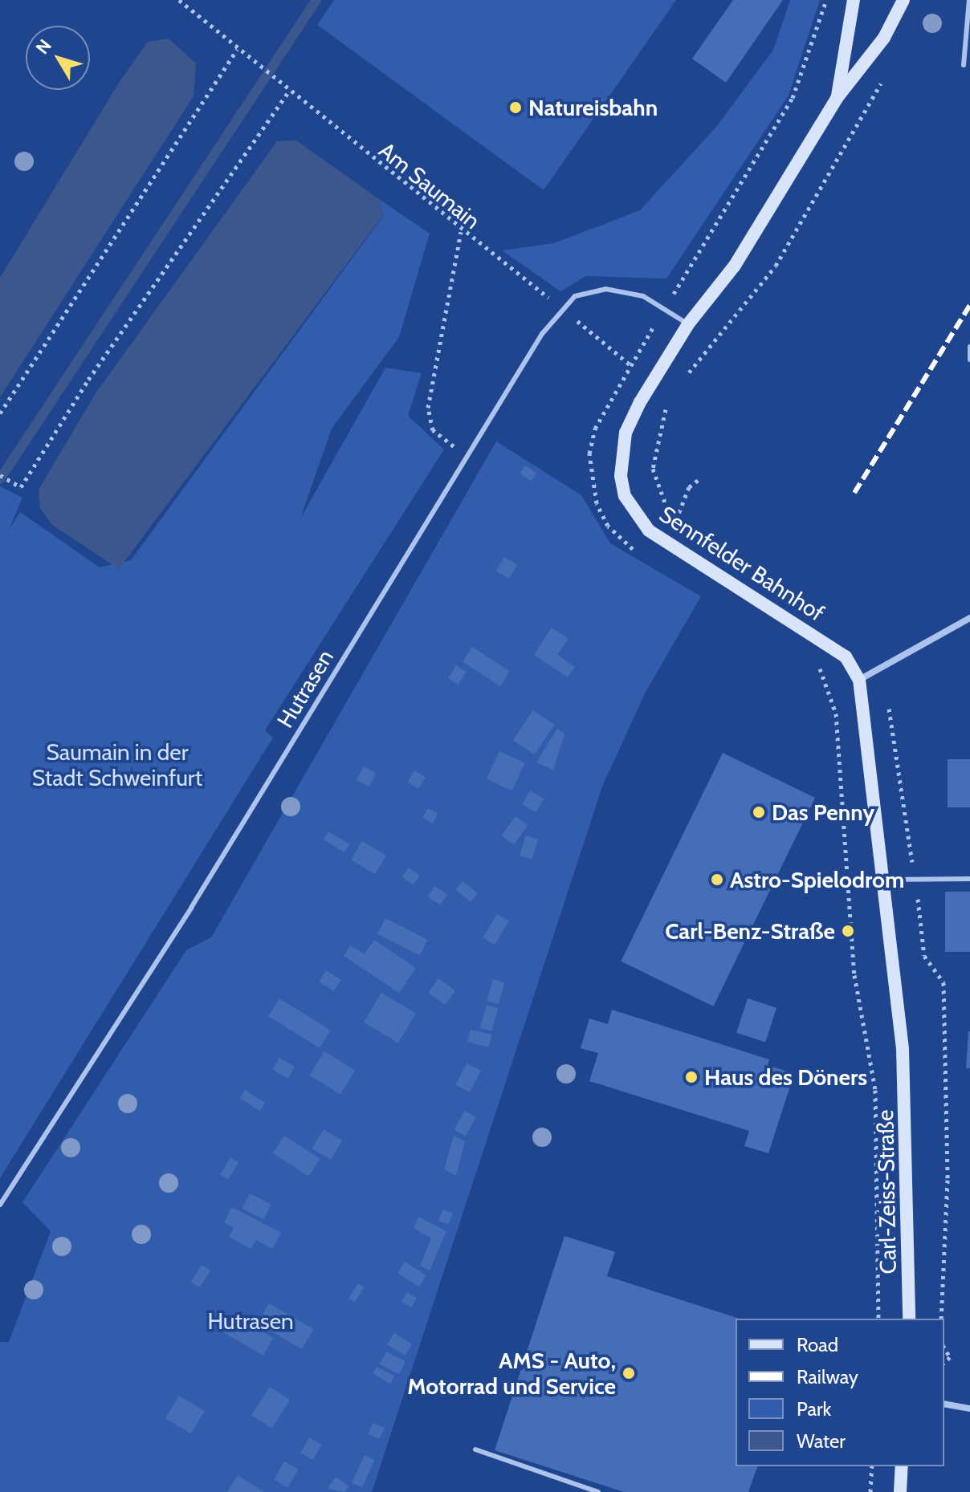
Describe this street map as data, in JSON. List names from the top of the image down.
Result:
{
  "streets": {
    "street": ["Sennfelder Bahnhof", "Carl-Zeiss-Straße"],
    "lane": ["Hutrasen"],
    "path": ["Am Saumain"]
  },
  "crossings": [
    ["Am Saumain", "Hutrasen"],
    ["Sennfelder Bahnhof", "Hutrasen"],
    ["Sennfelder Bahnhof", "Carl-Zeiss-Straße"]
  ],
  "parks": ["Saumain in der Stadt Schweinfurt", "Hutrasen"],
  "places": [
    "Natureisbahn",
    "Das Penny",
    "Astro-Spielodrom",
    "Carl-Benz-Straße",
    "Haus des Döners",
    "AMS - Auto, Motorrad und Service"
  ],
  "legend": [
    "Road",
    "Railway",
    "Park",
    "Water"
  ],
  "north": "top left"
}
